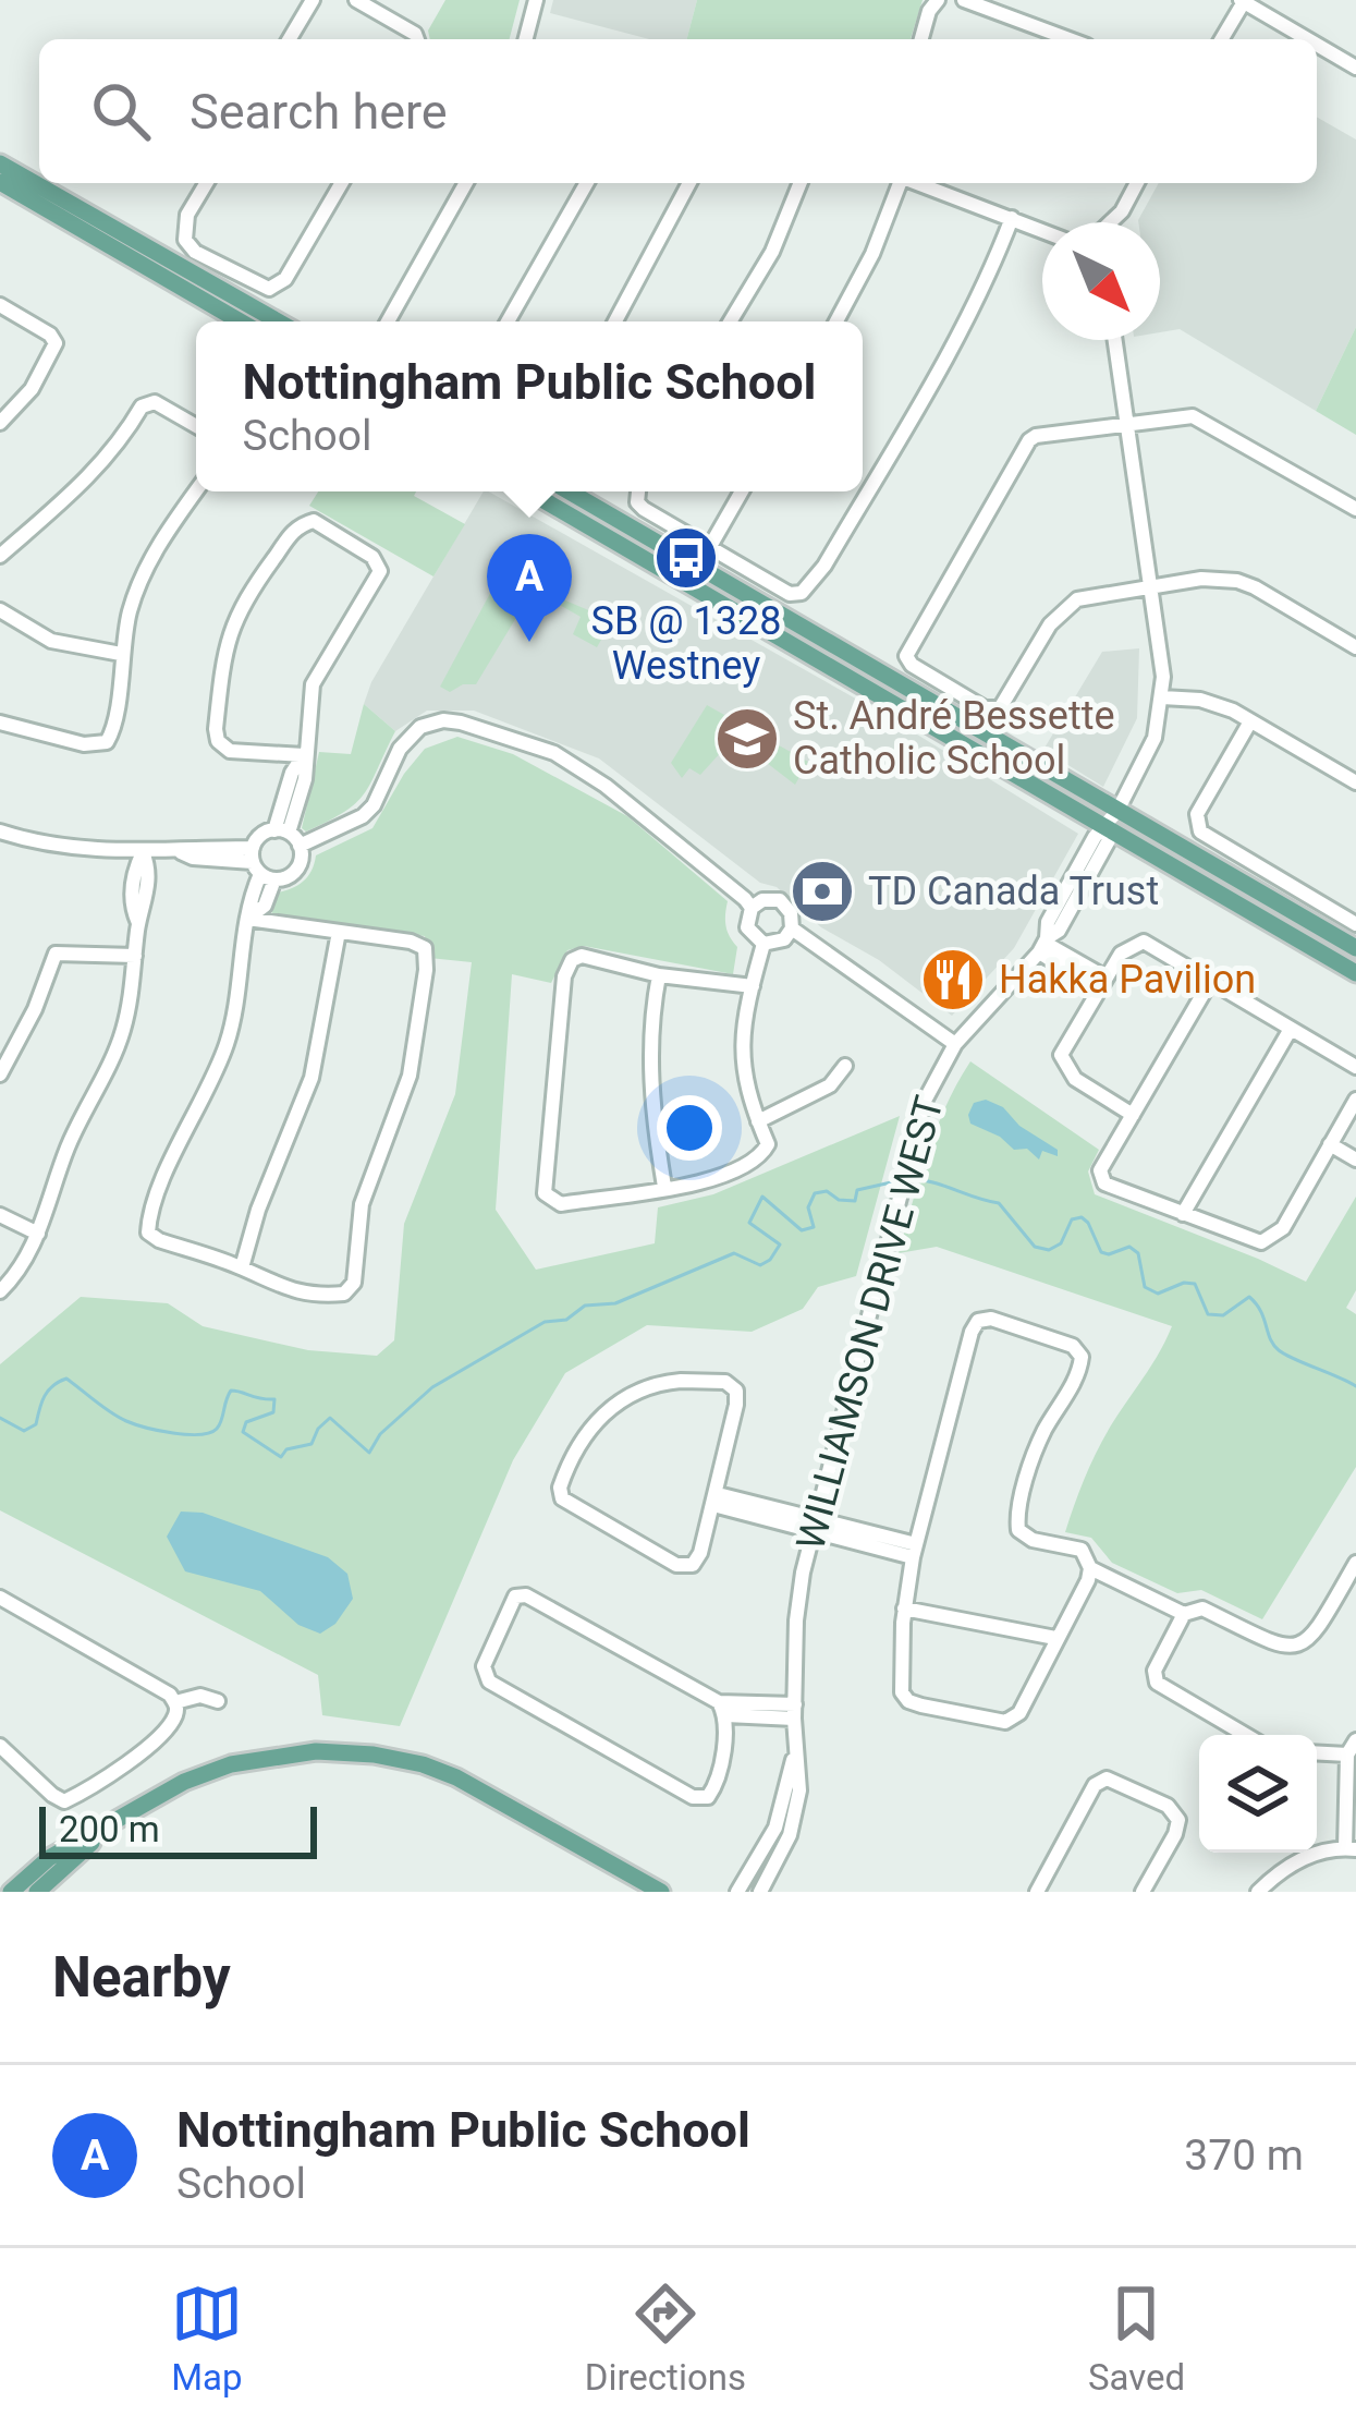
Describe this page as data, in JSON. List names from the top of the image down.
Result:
{
  "streets": {
    "street": ["WILLIAMSON DRIVE WEST"]
  },
  "places": {
    "bus stop": ["SB @ 1328 Westney"],
    "school or university": ["St. André Bessette Catholic School"],
    "bank": ["TD Canada Trust"],
    "restaurant": ["Hakka Pavilion"]
  },
  "scale_bar": "200 m",
  "north": "bottom right",
  "page": {
    "search": "Search here",
    "popup": ["Nottingham Public School", "School"],
    "pins": "A",
    "scale": "200 m",
    "heading": "Nearby",
    "list": [
      {
        "mark": "A",
        "name": "Nottingham Public School",
        "note": "School",
        "value": "370 m"
      }
    ],
    "nav": ["Map", "Directions", "Saved"]
  }
}
